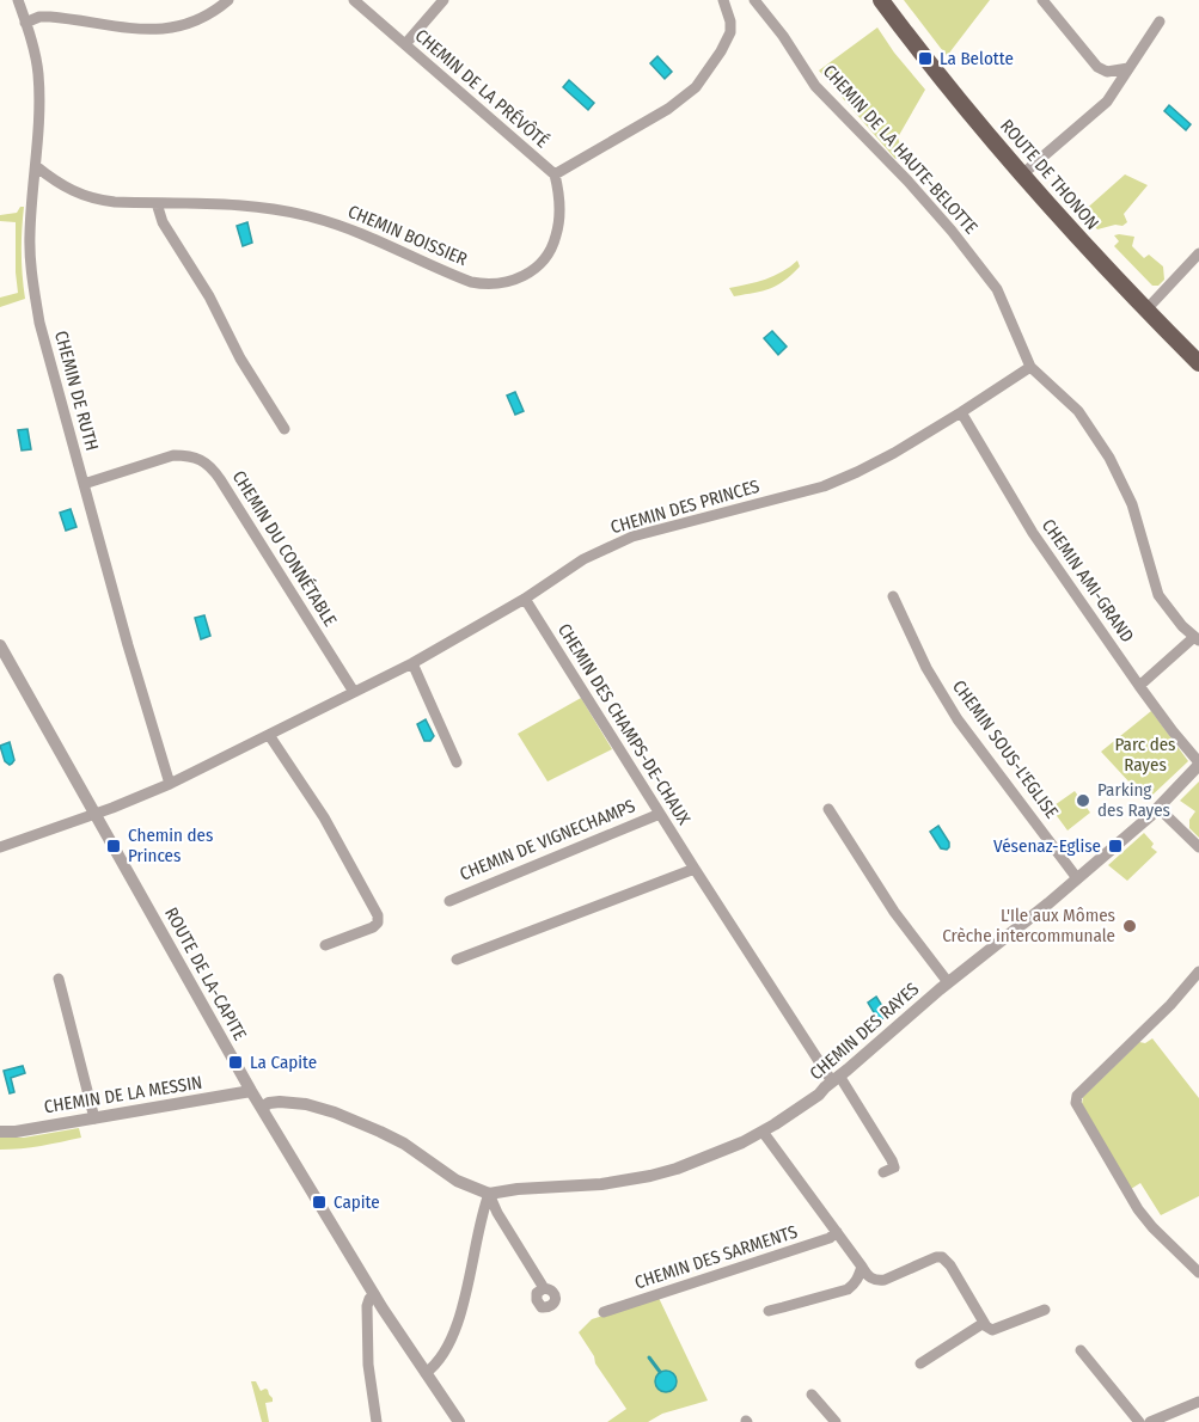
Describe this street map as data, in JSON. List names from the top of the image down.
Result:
{
  "streets": {
    "main road": ["ROUTE DE THONON"],
    "street": [
      "CHEMIN DE LA PRÉVÔTÉ",
      "CHEMIN DE LA HAUTE-BELOTTE",
      "CHEMIN BOISSIER",
      "CHEMIN DE RUTH",
      "CHEMIN DES PRINCES",
      "CHEMIN DU CONNÉTABLE",
      "CHEMIN AMI-GRAND",
      "CHEMIN DES CHAMPS-DE-CHAUX",
      "CHEMIN SOUS-L'EGLISE",
      "CHEMIN DE VIGNECHAMPS",
      "ROUTE DE LA-CAPITE",
      "CHEMIN DES RAYES",
      "CHEMIN DE LA MESSIN",
      "CHEMIN DES SARMENTS"
    ]
  },
  "crossings": [
    ["CHEMIN DE LA PRÉVÔTÉ", "CHEMIN BOISSIER"],
    ["CHEMIN DE LA HAUTE-BELOTTE", "CHEMIN DES PRINCES"],
    ["CHEMIN BOISSIER", "CHEMIN DE RUTH"],
    ["CHEMIN DE RUTH", "CHEMIN DES PRINCES"],
    ["CHEMIN DE RUTH", "CHEMIN DU CONNÉTABLE"],
    ["CHEMIN DES PRINCES", "CHEMIN DU CONNÉTABLE"],
    ["CHEMIN DES PRINCES", "CHEMIN AMI-GRAND"],
    ["CHEMIN DES PRINCES", "CHEMIN DES CHAMPS-DE-CHAUX"],
    ["CHEMIN DES PRINCES", "ROUTE DE LA-CAPITE"],
    ["CHEMIN AMI-GRAND", "CHEMIN DES RAYES"],
    ["CHEMIN DES CHAMPS-DE-CHAUX", "CHEMIN DE VIGNECHAMPS"],
    ["CHEMIN DES CHAMPS-DE-CHAUX", "CHEMIN DES RAYES"],
    ["CHEMIN SOUS-L'EGLISE", "CHEMIN DES RAYES"],
    ["ROUTE DE LA-CAPITE", "CHEMIN DE LA MESSIN"]
  ],
  "parks": ["Parc des Rayes"],
  "places": {
    "transit": [
      "La Belotte",
      "Chemin des Princes",
      "Vésenaz-Eglise",
      "La Capite",
      "Capite"
    ],
    "other": ["Parking des Rayes", "L'Ile aux Mômes Crèche intercommunale"]
  }
}
